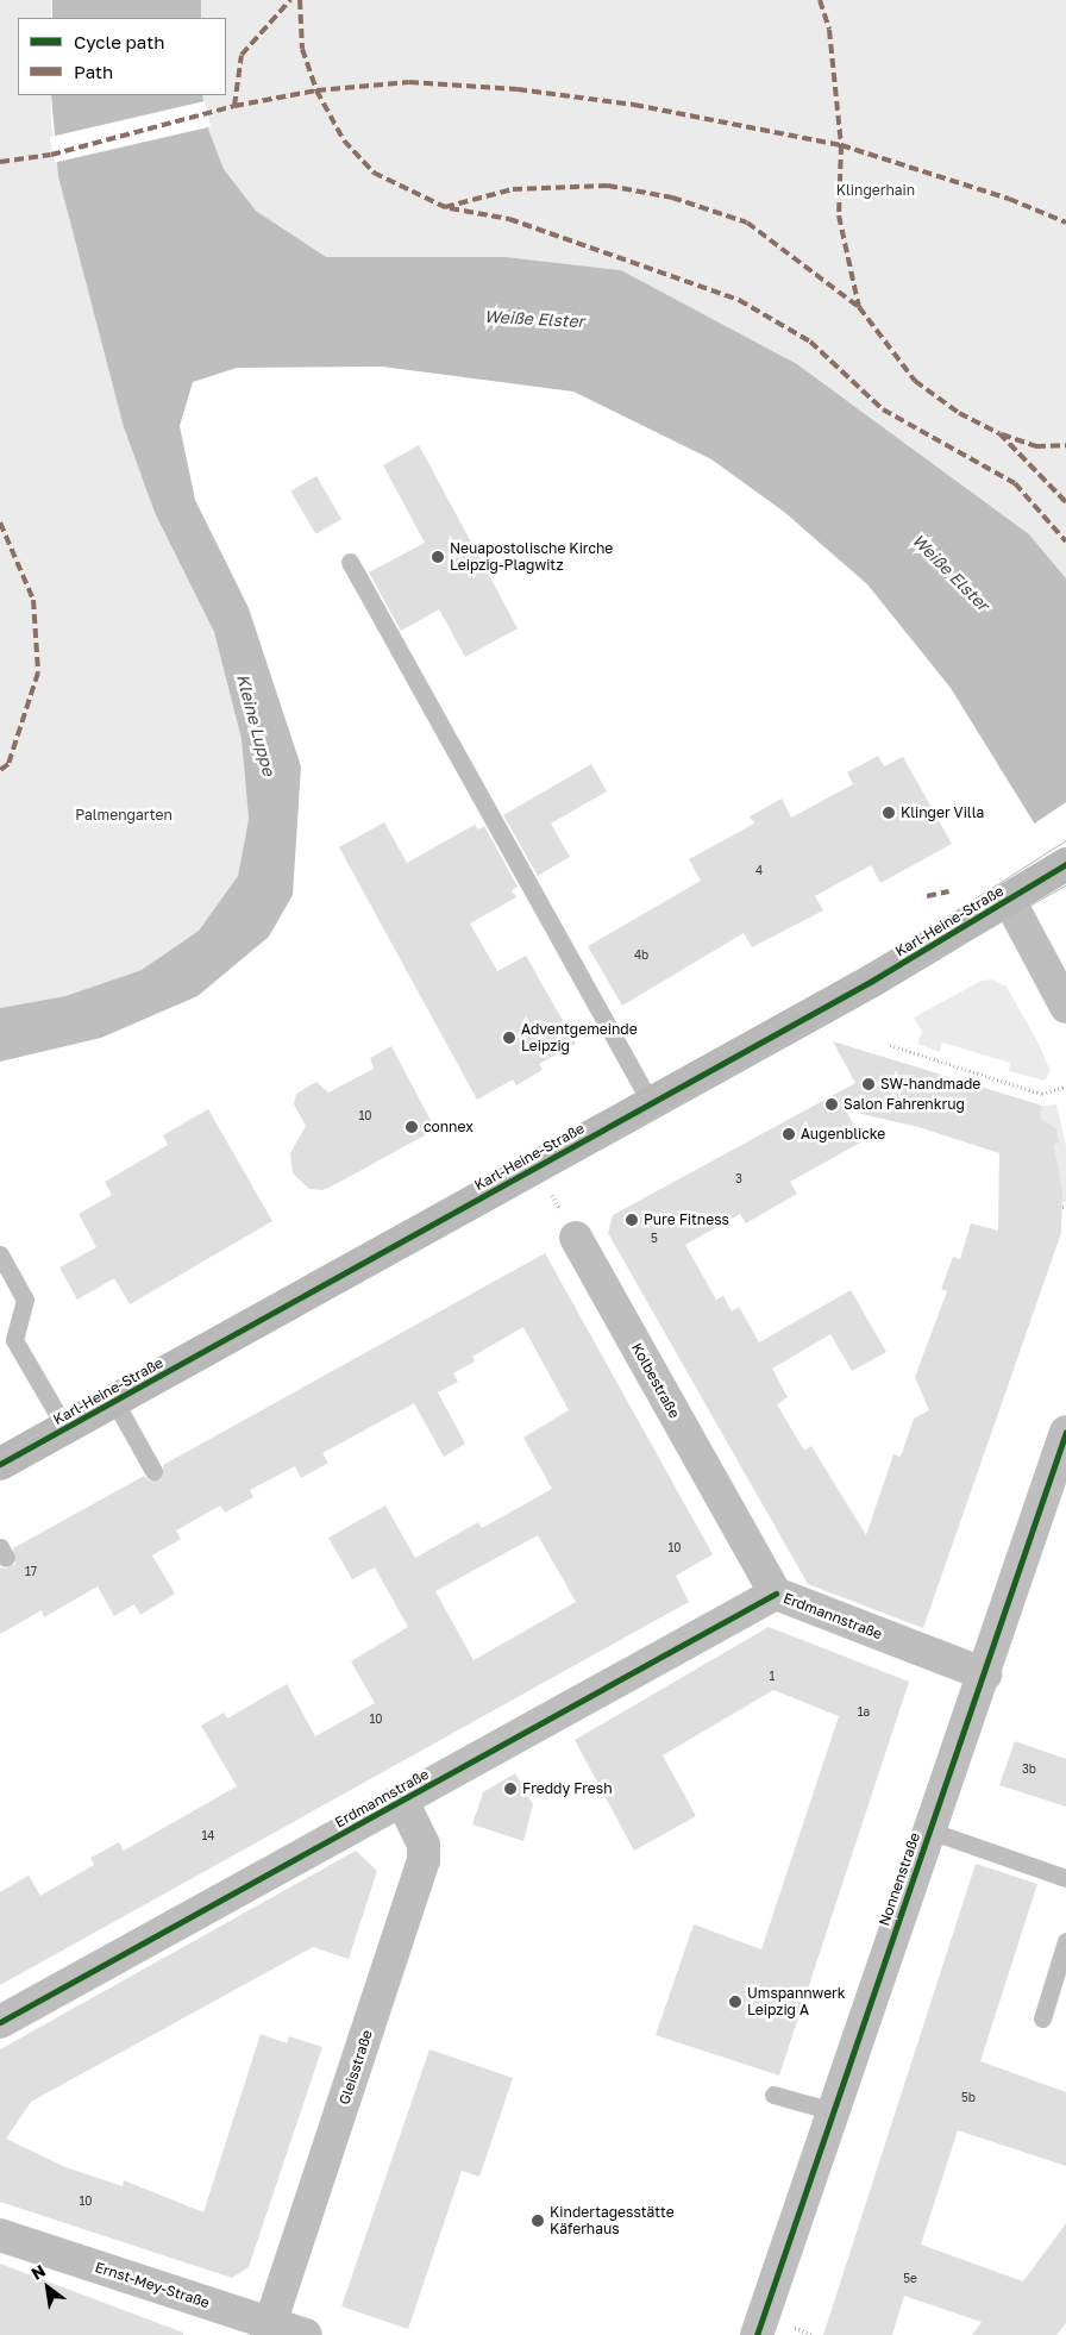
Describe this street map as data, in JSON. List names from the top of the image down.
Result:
{
  "streets": {
    "main road": ["Karl-Heine-Straße"],
    "street": [
      "Kolbestraße",
      "Erdmannstraße",
      "Nonnenstraße",
      "Gleisstraße",
      "Ernst-Mey-Straße"
    ]
  },
  "crossings": [
    ["Kolbestraße", "Erdmannstraße"],
    ["Erdmannstraße", "Nonnenstraße"],
    ["Erdmannstraße", "Gleisstraße"],
    ["Gleisstraße", "Ernst-Mey-Straße"]
  ],
  "water": ["Weiße Elster", "Kleine Luppe"],
  "parks": ["Klingerhain", "Palmengarten"],
  "places": [
    "Neuapostolische Kirche Leipzig-Plagwitz",
    "Klinger Villa",
    "Adventgemeinde Leipzig",
    "SW-handmade",
    "Salon Fahrenkrug",
    "connex",
    "Augenblicke",
    "Pure Fitness",
    "Freddy Fresh",
    "Umspannwerk Leipzig A",
    "Kindertagesstätte Käferhaus"
  ],
  "house_numbers": [
    "4",
    "4b",
    "10",
    "3",
    "5",
    "10",
    "17",
    "1",
    "1a",
    "10",
    "3b",
    "14",
    "5b",
    "10",
    "5e"
  ],
  "legend": ["Cycle path", "Path"],
  "north": "top left"
}
